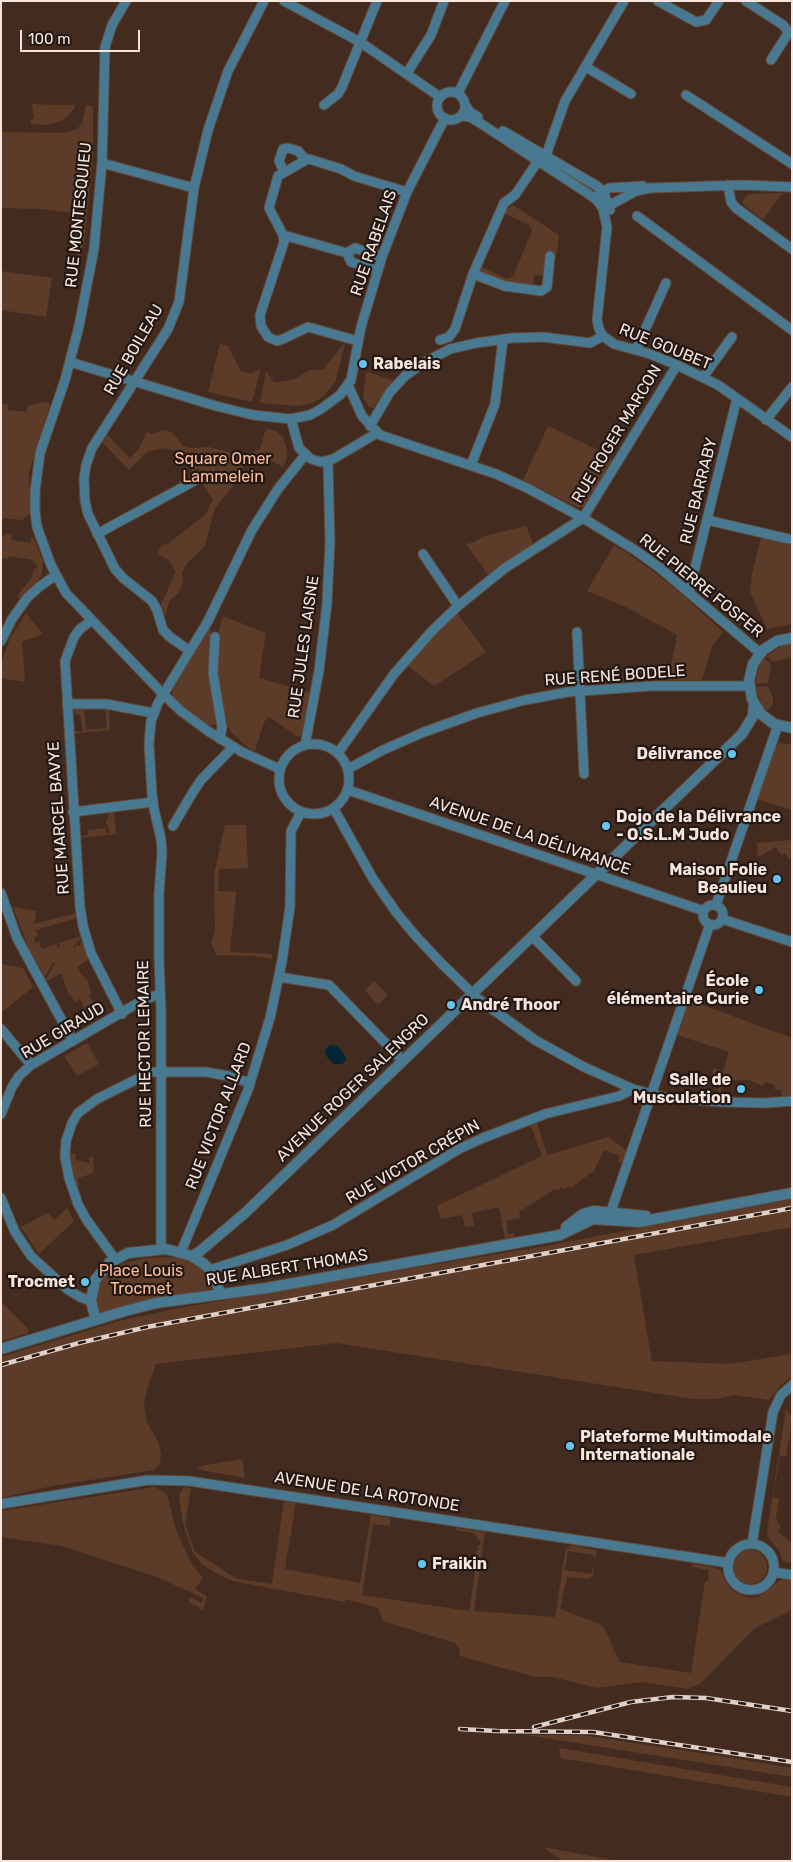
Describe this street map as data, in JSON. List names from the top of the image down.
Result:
{
  "streets": {
    "street": [
      "RUE MONTESQUIEU",
      "RUE RABELAIS",
      "RUE GOUBET",
      "RUE BOILEAU",
      "RUE ROGER MARCON",
      "RUE BARRABY",
      "RUE PIERRE FOSFER",
      "RUE JULES LAISNE",
      "RUE RENÉ BODELE",
      "RUE MARCEL BAVYE",
      "AVENUE DE LA DÉLIVRANCE",
      "RUE GIRAUD",
      "RUE HECTOR LEMAIRE",
      "AVENUE ROGER SALENGRO",
      "RUE VICTOR ALLARD",
      "RUE VICTOR CRÉPIN",
      "RUE ALBERT THOMAS",
      "AVENUE DE LA ROTONDE"
    ]
  },
  "crossings": [
    ["RUE MONTESQUIEU", "RUE JULES LAISNE"],
    ["RUE MONTESQUIEU", "RUE RENÉ BODELE"],
    ["RUE MONTESQUIEU", "RUE MARCEL BAVYE"],
    ["RUE MONTESQUIEU", "AVENUE DE LA DÉLIVRANCE"],
    ["RUE MONTESQUIEU", "RUE HECTOR LEMAIRE"],
    ["RUE MONTESQUIEU", "RUE VICTOR ALLARD"],
    ["RUE GOUBET", "RUE ROGER MARCON"],
    ["RUE GOUBET", "RUE BARRABY"],
    ["RUE BOILEAU", "RUE HECTOR LEMAIRE"],
    ["RUE ROGER MARCON", "RUE PIERRE FOSFER"],
    ["RUE BARRABY", "RUE PIERRE FOSFER"],
    ["RUE JULES LAISNE", "RUE RENÉ BODELE"],
    ["RUE JULES LAISNE", "AVENUE DE LA DÉLIVRANCE"],
    ["RUE JULES LAISNE", "RUE VICTOR ALLARD"],
    ["RUE RENÉ BODELE", "AVENUE DE LA DÉLIVRANCE"],
    ["RUE RENÉ BODELE", "RUE VICTOR ALLARD"],
    ["RUE MARCEL BAVYE", "RUE GIRAUD"],
    ["AVENUE DE LA DÉLIVRANCE", "AVENUE ROGER SALENGRO"],
    ["AVENUE DE LA DÉLIVRANCE", "RUE VICTOR ALLARD"],
    ["RUE GIRAUD", "RUE HECTOR LEMAIRE"],
    ["AVENUE ROGER SALENGRO", "RUE VICTOR CRÉPIN"]
  ],
  "parks": ["Square Omer Lammelein", "Place Louis Trocmet"],
  "places": [
    "Rabelais",
    "Délivrance",
    "Dojo de la Délivrance - O.S.L.M Judo",
    "Maison Folie Beaulieu",
    "École élémentaire Curie",
    "André Thoor",
    "Salle de Musculation",
    "Trocmet",
    "Plateforme Multimodale Internationale",
    "Fraikin"
  ],
  "scale_bar": "100 m"
}
